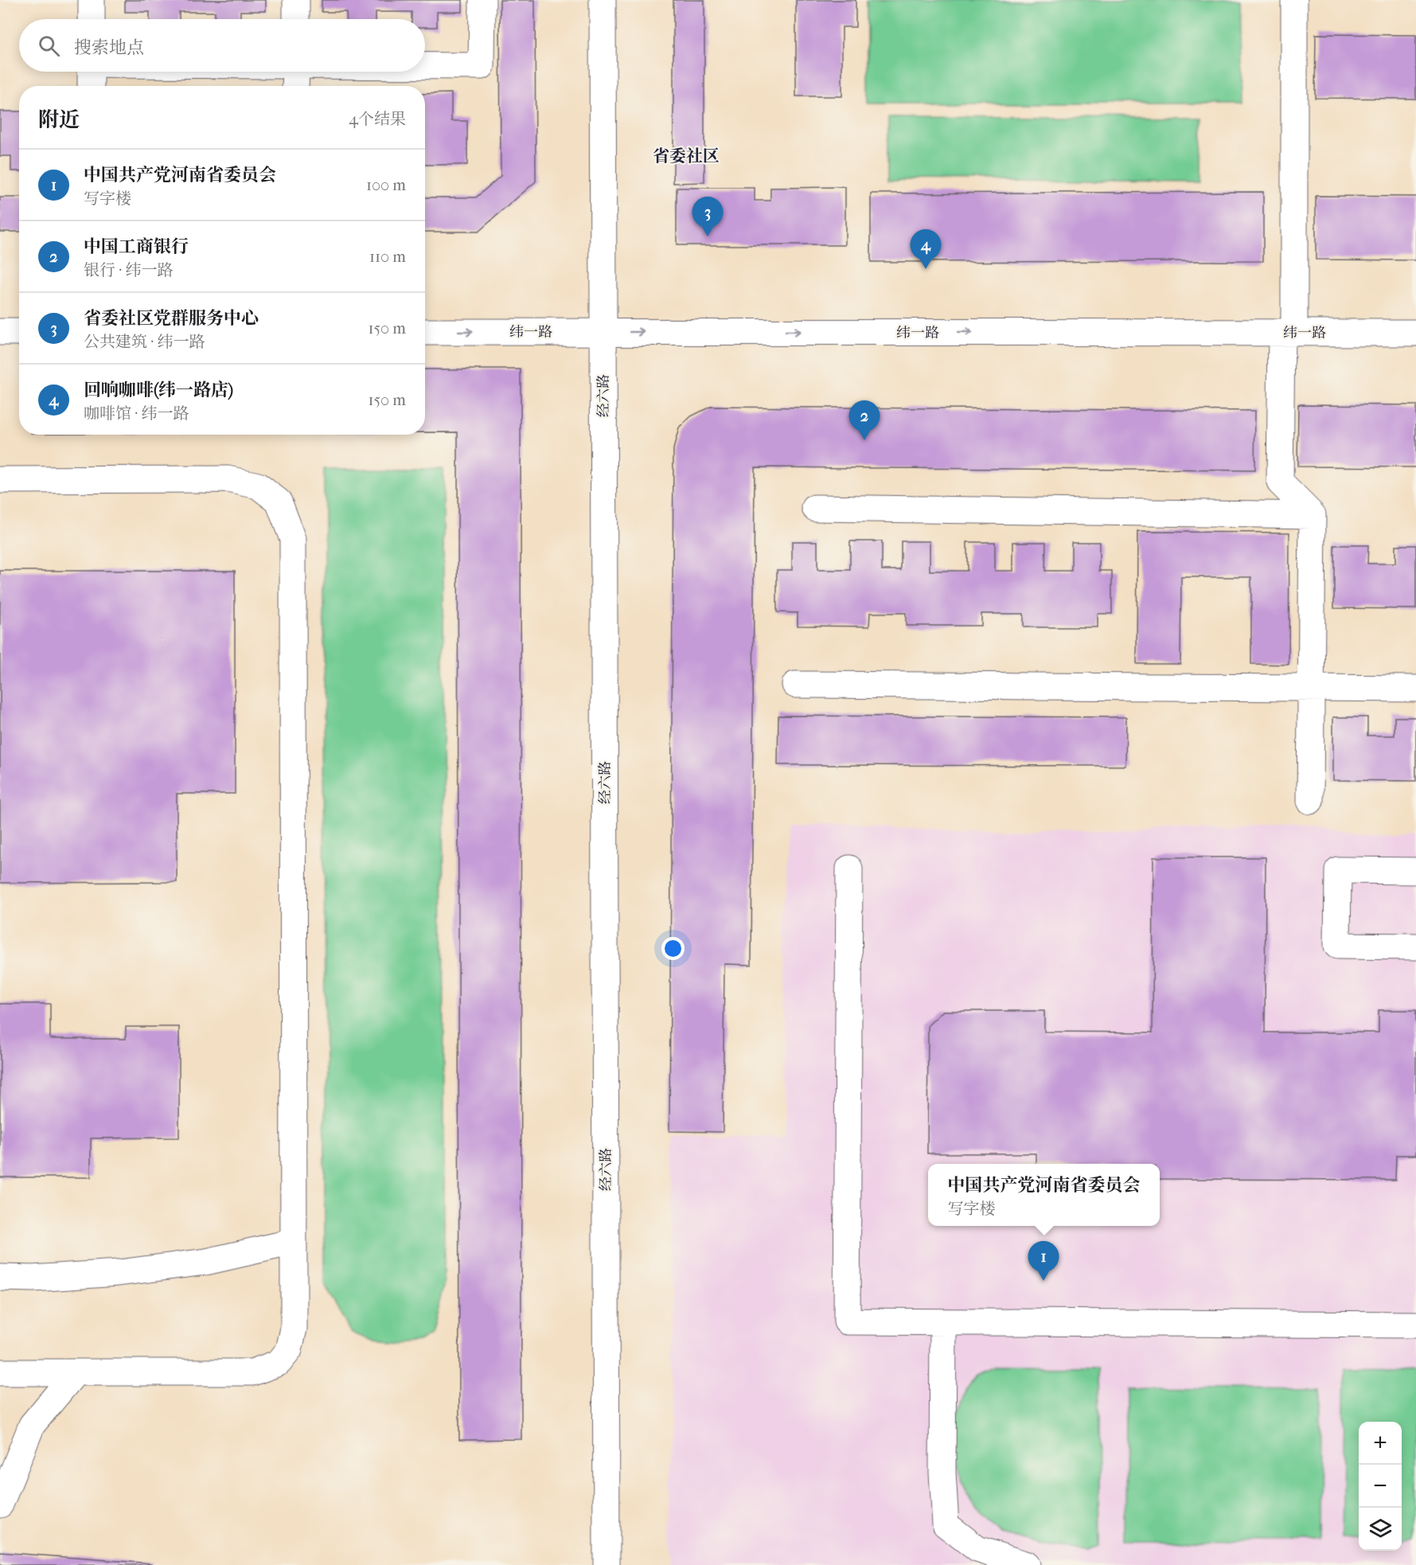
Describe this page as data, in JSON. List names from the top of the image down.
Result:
{
  "streets": {
    "street": ["纬一路", "经六路"]
  },
  "crossings": [
    ["纬一路", "经六路"]
  ],
  "districts": ["省委社区"],
  "page": {
    "search": "搜索地点",
    "heading": ["附近", "4个结果"],
    "list": [
      {
        "mark": "1",
        "name": "中国共产党河南省委员会",
        "note": "写字楼",
        "value": "100 m"
      },
      {
        "mark": "2",
        "name": "中国工商银行",
        "note": "银行 · 纬一路",
        "value": "110 m"
      },
      {
        "mark": "3",
        "name": "省委社区党群服务中心",
        "note": "公共建筑 · 纬一路",
        "value": "150 m"
      },
      {
        "mark": "4",
        "name": "回响咖啡(纬一路店)",
        "note": "咖啡馆 · 纬一路",
        "value": "150 m"
      }
    ],
    "pins": [
      "3",
      "4",
      "2",
      "1"
    ],
    "popup": ["中国共产党河南省委员会", "写字楼"],
    "map_buttons": ["+", "−"]
  }
}
